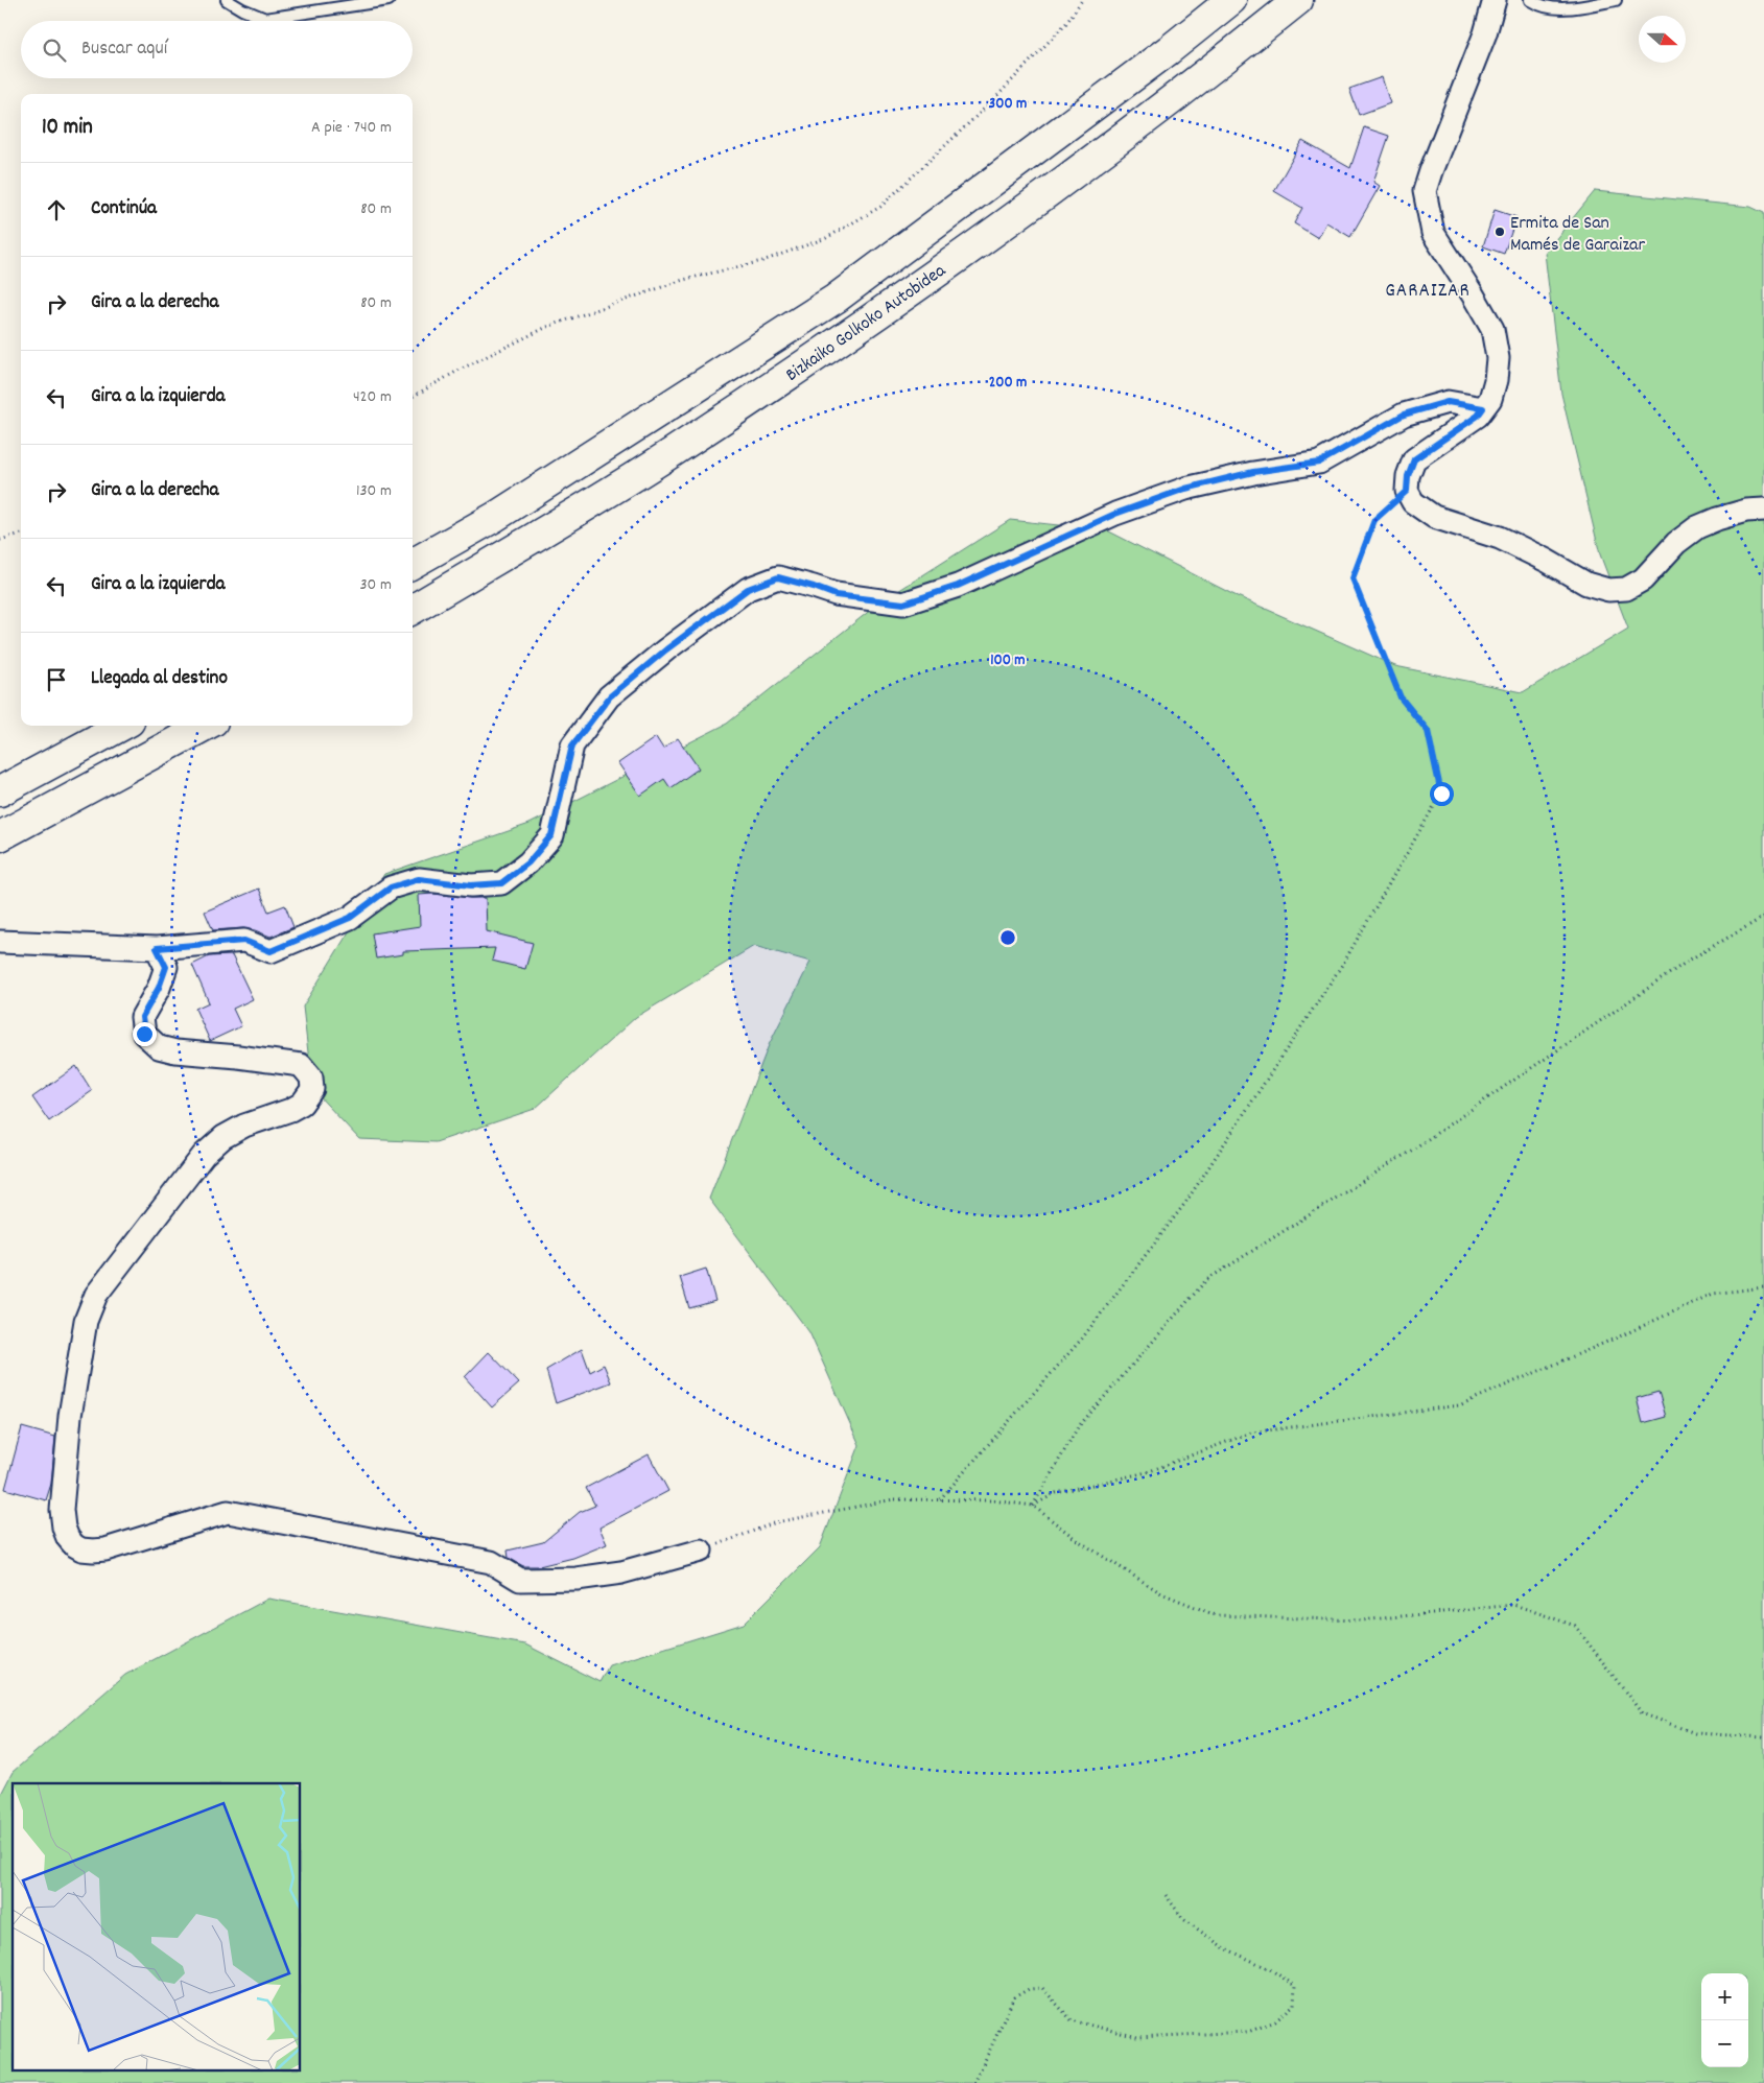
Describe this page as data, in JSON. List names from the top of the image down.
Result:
{
  "streets": {
    "highway": ["Bizkaiko Golkoko Autobidea"]
  },
  "districts": ["GARAIZAR"],
  "places": ["Ermita de San Mamés de Garaizar"],
  "north": "right",
  "page": {
    "search": "Buscar aquí",
    "heading": ["10 min", "A pie · 740 m"],
    "list": [
      ["Continúa", "80 m"],
      ["Gira a la derecha", "80 m"],
      ["Gira a la izquierda", "420 m"],
      ["Gira a la derecha", "130 m"],
      ["Gira a la izquierda", "30 m"],
      "Llegada al destino"
    ],
    "map_buttons": ["+", "−"]
  },
  "rings": ["300 m", "200 m", "100 m"]
}
